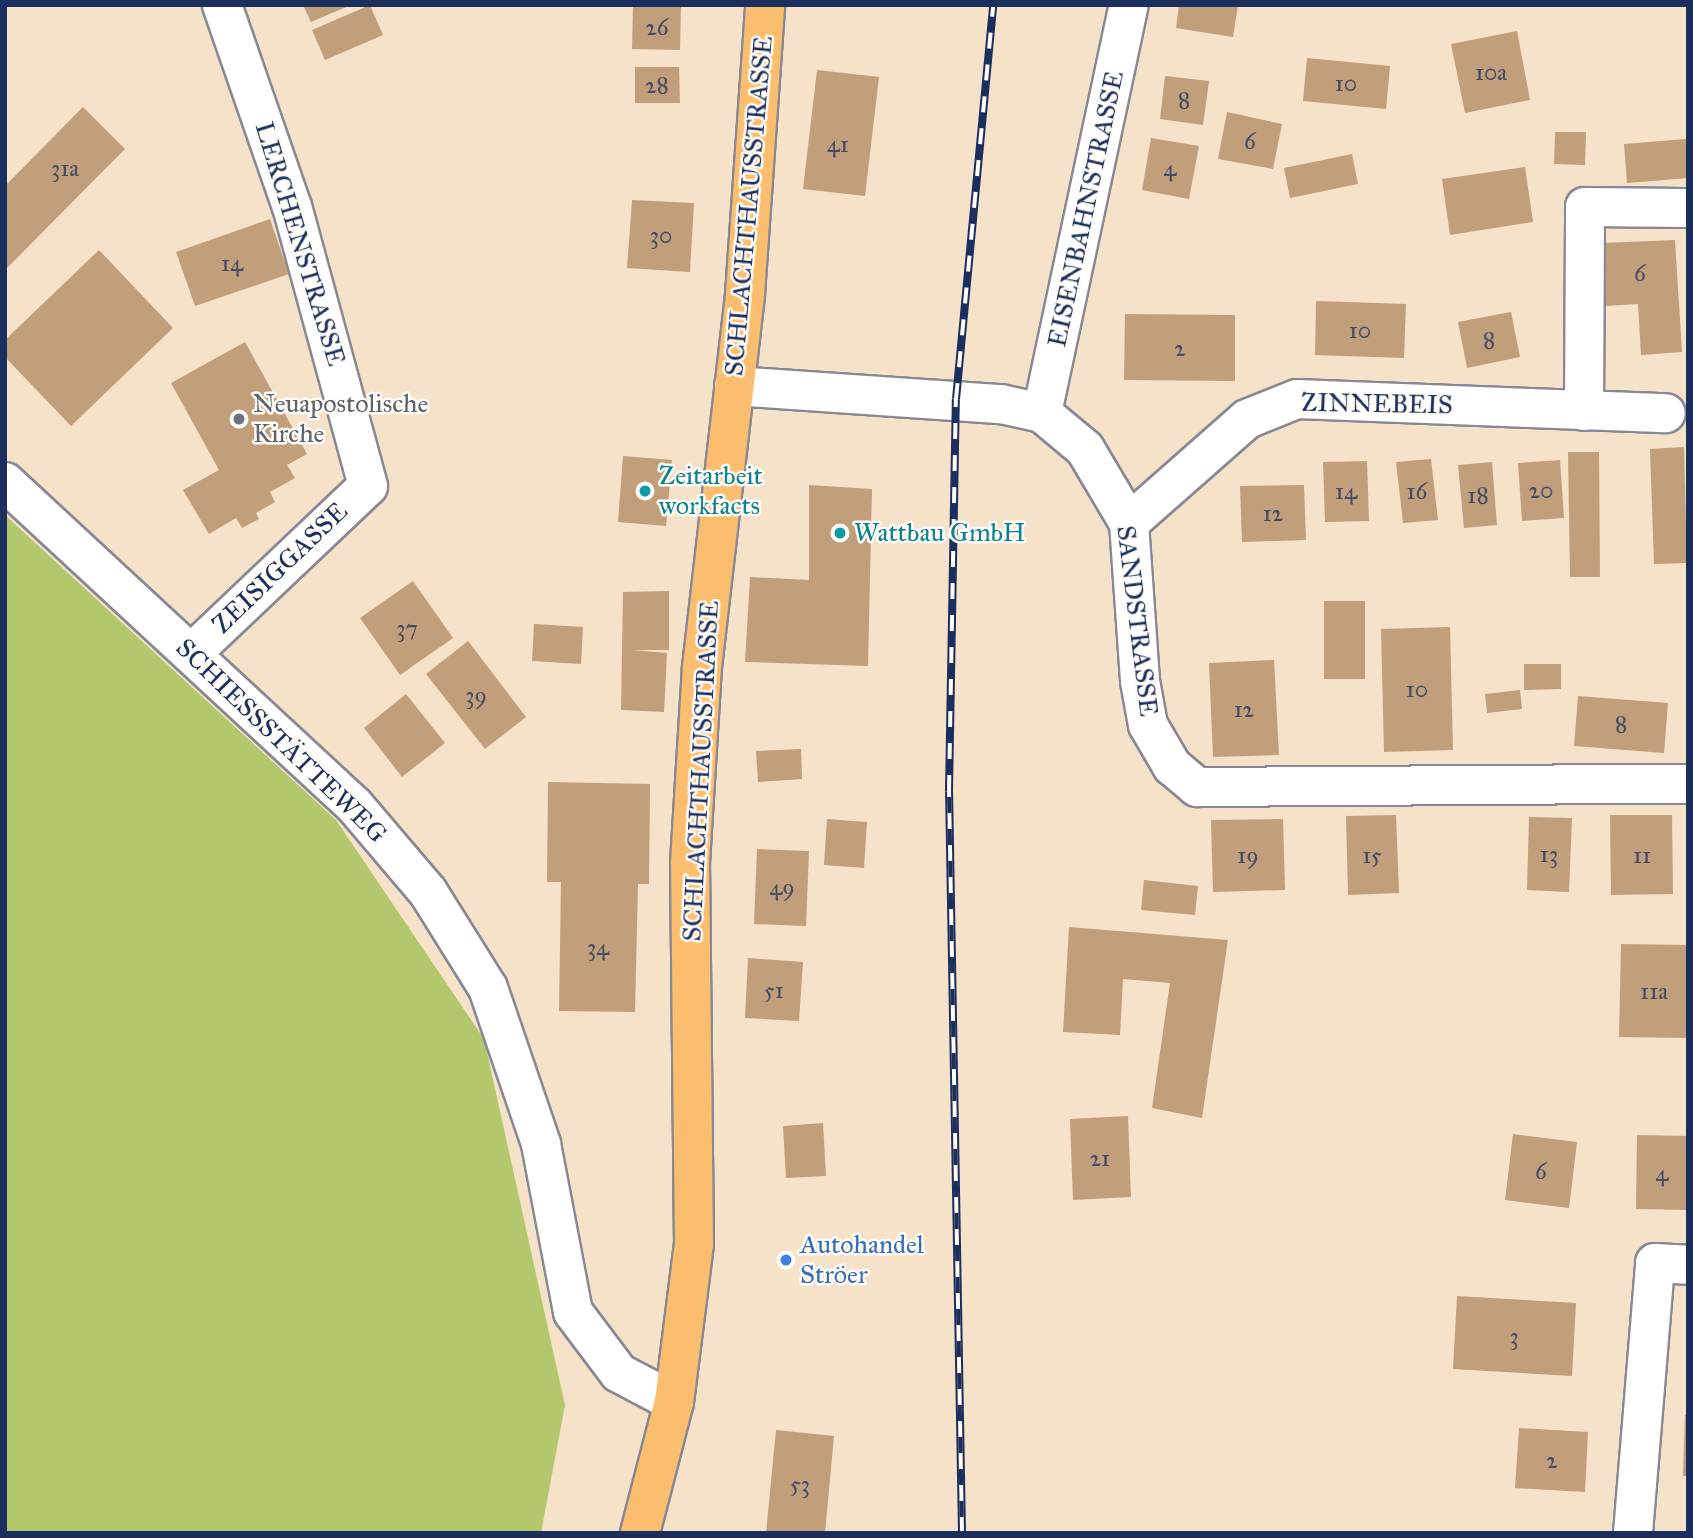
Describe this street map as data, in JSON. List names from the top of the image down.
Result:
{
  "streets": {
    "main road": ["SCHLACHTHAUSSTRASSE"],
    "street": [
      "EISENBAHNSTRASSE",
      "LERCHENSTRASSE",
      "ZINNEBEIS",
      "ZEISIGGASSE",
      "SANDSTRASSE",
      "SCHIESSSTÄTTEWEG"
    ]
  },
  "crossings": [
    ["SCHLACHTHAUSSTRASSE", "SCHIESSSTÄTTEWEG"],
    ["EISENBAHNSTRASSE", "SANDSTRASSE"],
    ["LERCHENSTRASSE", "ZEISIGGASSE"],
    ["ZINNEBEIS", "SANDSTRASSE"],
    ["ZEISIGGASSE", "SCHIESSSTÄTTEWEG"]
  ],
  "places": [
    "Neuapostolische Kirche",
    "Zeitarbeit workfacts",
    "Wattbau GmbH",
    "Autohandel Ströer"
  ],
  "house_numbers": [
    "26",
    "10a",
    "10",
    "28",
    "8",
    "6",
    "41",
    "31a",
    "4",
    "30",
    "14",
    "6",
    "10",
    "8",
    "2",
    "20",
    "14",
    "16",
    "18",
    "12",
    "37",
    "10",
    "39",
    "12",
    "8",
    "13",
    "19",
    "15",
    "11",
    "49",
    "34",
    "51",
    "11a",
    "21",
    "6",
    "4",
    "3",
    "2",
    "53"
  ]
}
